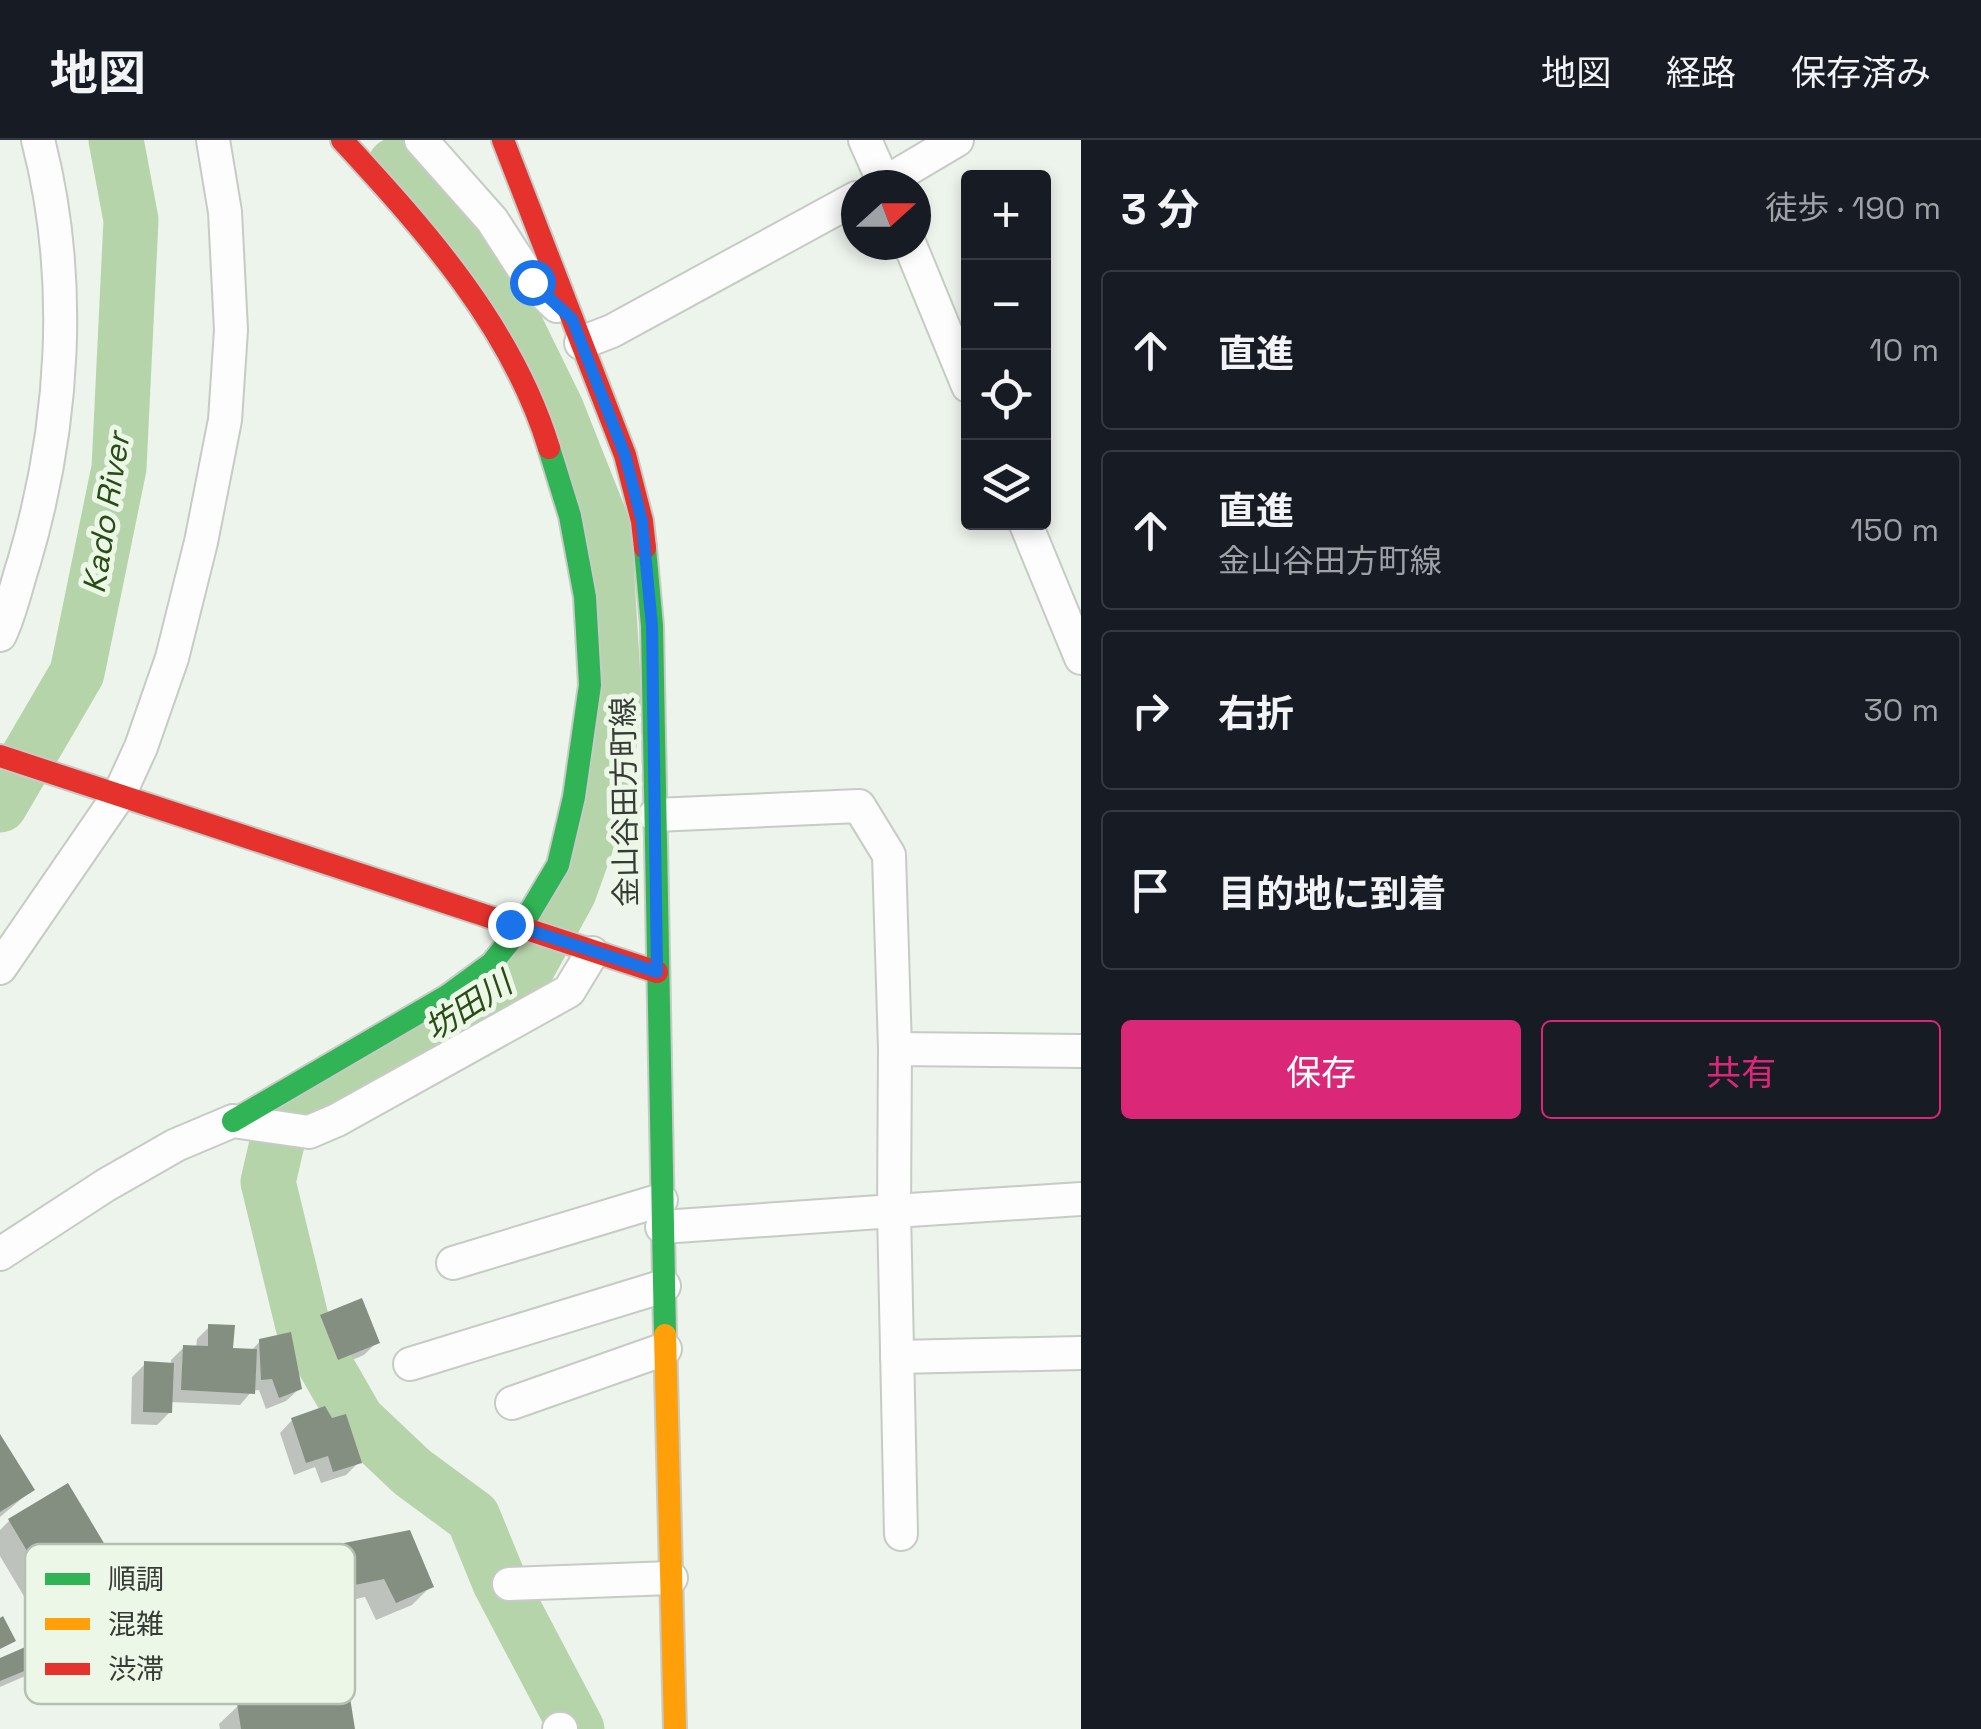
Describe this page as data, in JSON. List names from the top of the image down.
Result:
{
  "streets": {
    "street": ["金山谷田方町線"]
  },
  "water": ["Kado River", "坊田川"],
  "legend": ["順調", "混雑", "渋滞"],
  "north": "right",
  "page": {
    "header": "地図",
    "nav": ["地図", "経路", "保存済み"],
    "heading": ["3 分", "徒歩 · 190 m"],
    "map_buttons": ["+", "−"],
    "list": [
      ["直進", "10 m"],
      ["直進", "金山谷田方町線", "150 m"],
      ["右折", "30 m"],
      "目的地に到着"
    ],
    "buttons": ["保存", "共有"]
  }
}
